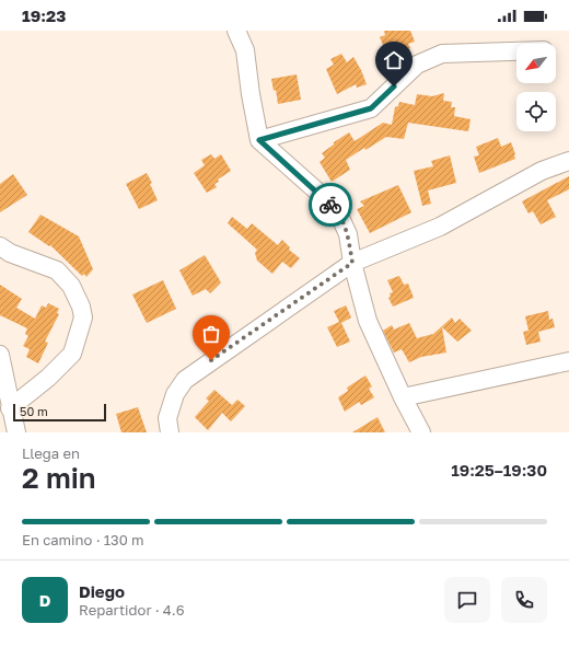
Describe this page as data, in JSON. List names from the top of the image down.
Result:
{
  "scale_bar": "50 m",
  "north": "bottom left",
  "page": {
    "status": "19:23",
    "scale": "50 m",
    "heading": ["2 min", "Llega en", "19:25–19:30"],
    "panel": ["Diego", "Repartidor · 4.6"],
    "bar": "En camino · 130 m",
    "round": "D"
  }
}
